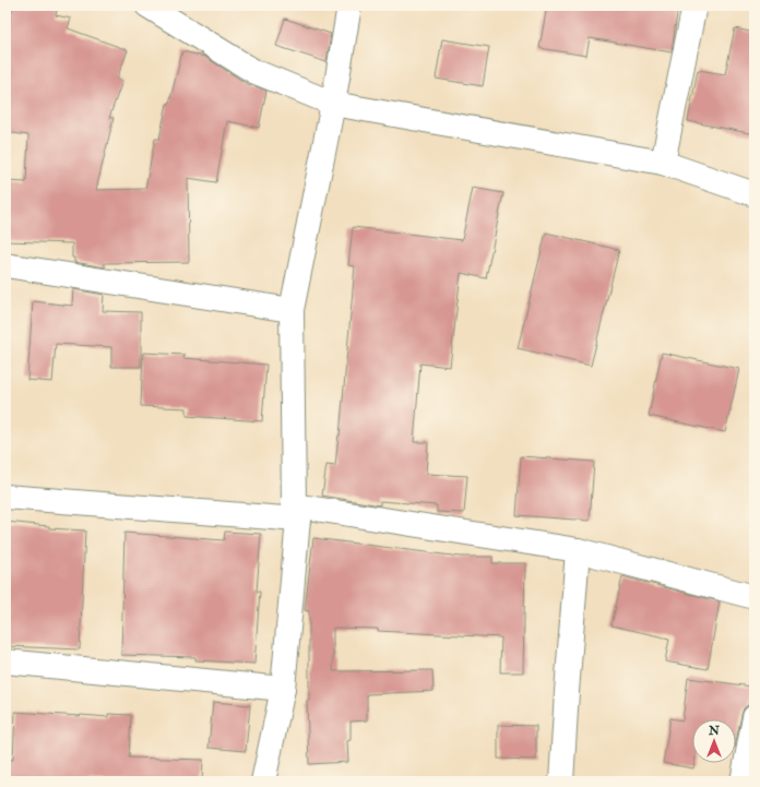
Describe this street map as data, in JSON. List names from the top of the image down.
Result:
{
  "north": "top"
}
